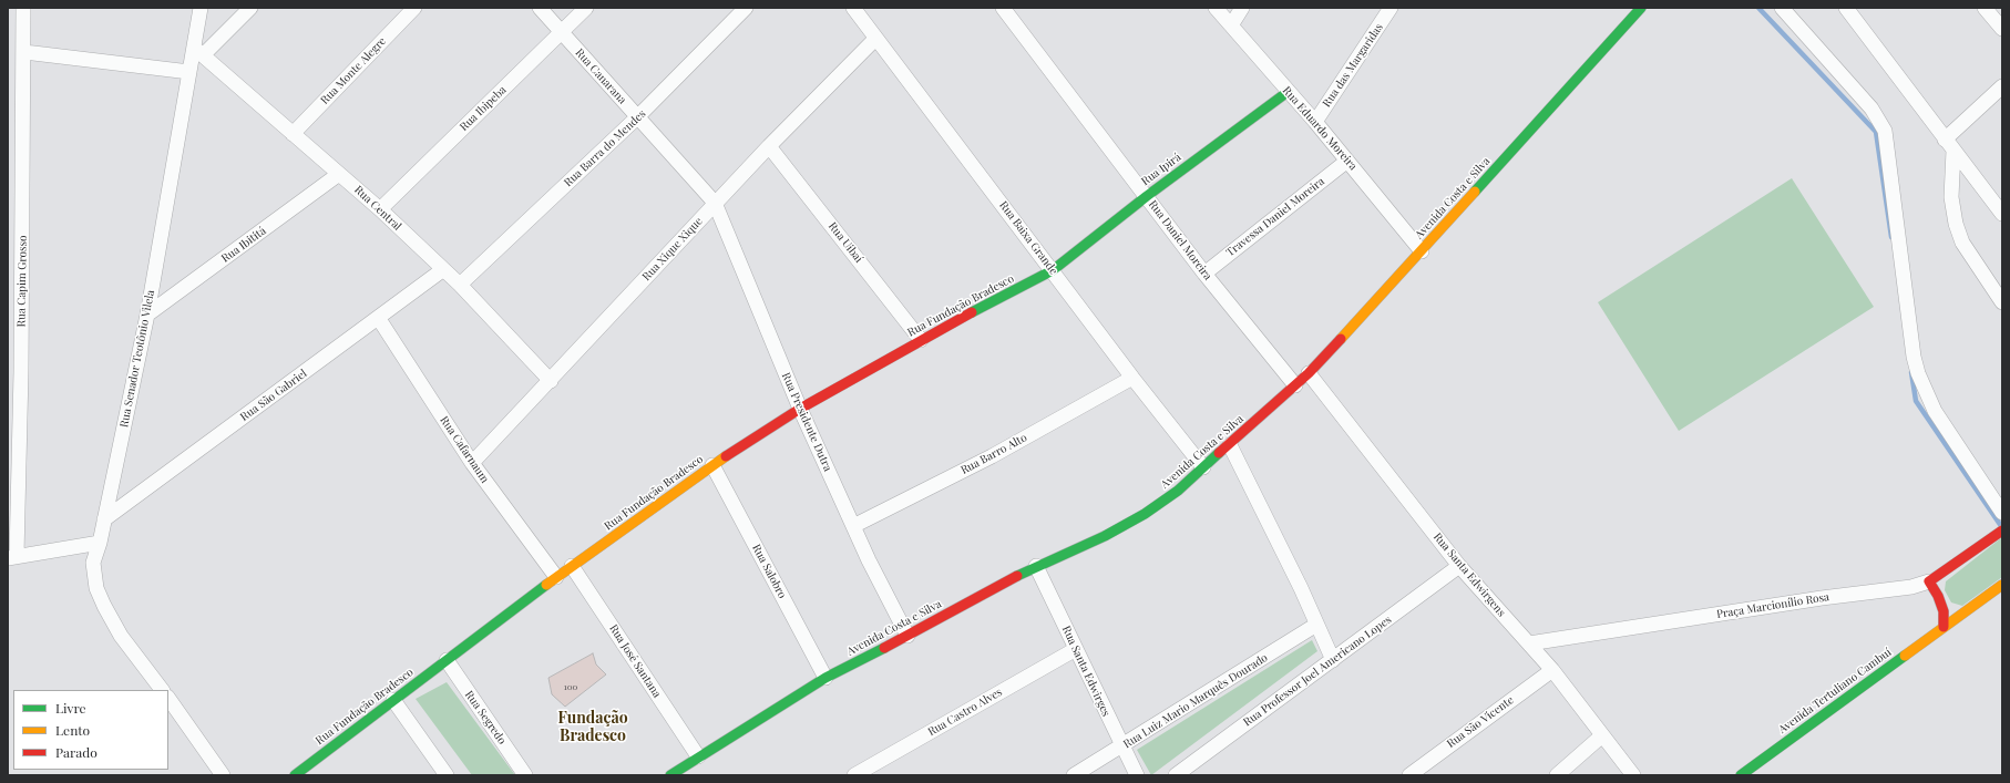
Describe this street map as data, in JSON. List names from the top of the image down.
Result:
{
  "streets": {
    "street": [
      "Rua das Margaridas",
      "Rua Monte Alegre",
      "Rua Canarana",
      "Rua Ibipeba",
      "Rua Eduardo Moreira",
      "Rua Barra do Mendes",
      "Rua Ipirá",
      "Avenida Costa e Silva",
      "Rua Central",
      "Travessa Daniel Moreira",
      "Rua Baixa Grande",
      "Rua Daniel Moreira",
      "Rua Uibaí",
      "Rua Ibititá",
      "Rua Xique Xique",
      "Rua Capim Grosso",
      "Rua Fundação Bradesco",
      "Rua Senador Teotônio Vilela",
      "Rua São Gabriel",
      "Rua Presidente Dutra",
      "Rua Cafarnaum",
      "Rua Barro Alto",
      "Rua Salobro",
      "Rua Santa Edwirgens",
      "Praça Marcionílio Rosa",
      "Rua José Santana",
      "Rua Santa Edwirges",
      "Rua Professor Joel Americano Lopes",
      "Avenida Tertuliano Cambuí",
      "Rua Luiz Mario Marquês Dourado",
      "Rua Castro Alves",
      "Rua Segredo",
      "Rua São Vicente"
    ]
  },
  "crossings": [
    ["Rua das Margaridas", "Rua Eduardo Moreira"],
    ["Rua Monte Alegre", "Rua Central"],
    ["Rua Canarana", "Rua Ibipeba"],
    ["Rua Canarana", "Rua Barra do Mendes"],
    ["Rua Canarana", "Rua Xique Xique"],
    ["Rua Canarana", "Rua Presidente Dutra"],
    ["Rua Ibipeba", "Rua Central"],
    ["Rua Eduardo Moreira", "Rua Ipirá"],
    ["Rua Eduardo Moreira", "Avenida Costa e Silva"],
    ["Rua Eduardo Moreira", "Travessa Daniel Moreira"],
    ["Rua Barra do Mendes", "Rua Central"],
    ["Rua Ipirá", "Rua Baixa Grande"],
    ["Rua Ipirá", "Rua Daniel Moreira"],
    ["Rua Ipirá", "Rua Fundação Bradesco"],
    ["Avenida Costa e Silva", "Rua Baixa Grande"],
    ["Avenida Costa e Silva", "Rua Daniel Moreira"],
    ["Avenida Costa e Silva", "Rua Presidente Dutra"],
    ["Avenida Costa e Silva", "Rua Salobro"],
    ["Avenida Costa e Silva", "Rua Santa Edwirgens"],
    ["Avenida Costa e Silva", "Rua José Santana"],
    ["Avenida Costa e Silva", "Rua Santa Edwirges"],
    ["Rua Central", "Rua Ibititá"],
    ["Rua Central", "Rua Xique Xique"],
    ["Rua Central", "Rua Senador Teotônio Vilela"],
    ["Rua Central", "Rua São Gabriel"],
    ["Travessa Daniel Moreira", "Rua Daniel Moreira"],
    ["Rua Baixa Grande", "Rua Xique Xique"],
    ["Rua Baixa Grande", "Rua Fundação Bradesco"],
    ["Rua Baixa Grande", "Rua Barro Alto"],
    ["Rua Uibaí", "Rua Xique Xique"],
    ["Rua Uibaí", "Rua Fundação Bradesco"],
    ["Rua Ibititá", "Rua Senador Teotônio Vilela"],
    ["Rua Xique Xique", "Rua Presidente Dutra"],
    ["Rua Xique Xique", "Rua Cafarnaum"],
    ["Rua Fundação Bradesco", "Rua Presidente Dutra"],
    ["Rua Fundação Bradesco", "Rua Cafarnaum"],
    ["Rua Fundação Bradesco", "Rua Salobro"],
    ["Rua Fundação Bradesco", "Rua José Santana"],
    ["Rua Fundação Bradesco", "Rua Segredo"],
    ["Rua Senador Teotônio Vilela", "Rua São Gabriel"],
    ["Rua São Gabriel", "Rua Cafarnaum"],
    ["Rua Presidente Dutra", "Rua Barro Alto"],
    ["Rua Santa Edwirgens", "Praça Marcionílio Rosa"],
    ["Rua Santa Edwirgens", "Rua Professor Joel Americano Lopes"],
    ["Rua Santa Edwirgens", "Rua São Vicente"],
    ["Rua Santa Edwirges", "Rua Luiz Mario Marquês Dourado"],
    ["Rua Santa Edwirges", "Rua Castro Alves"]
  ],
  "districts": ["Fundação Bradesco"],
  "house_numbers": ["100"],
  "legend": ["Livre", "Lento", "Parado"]
}
